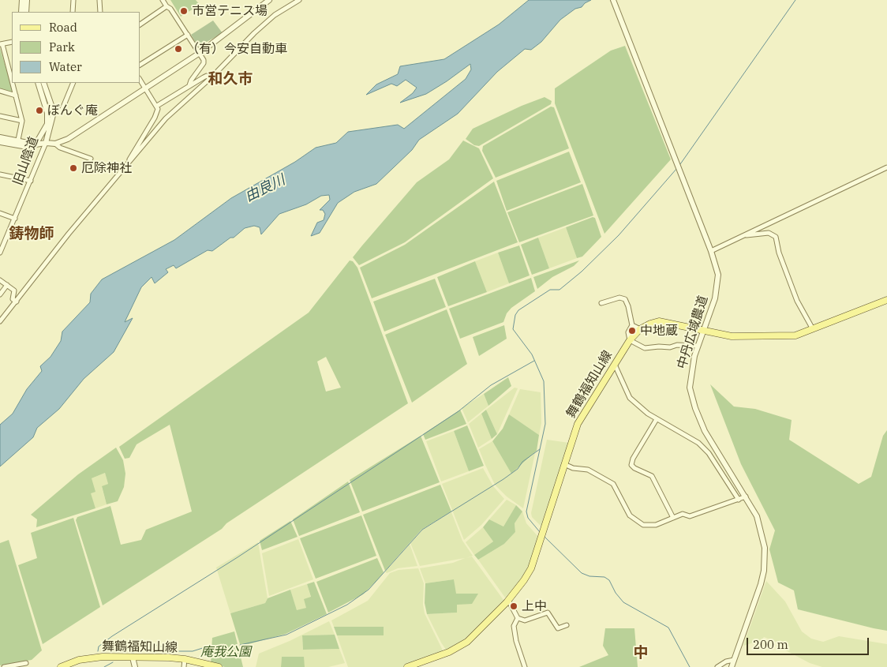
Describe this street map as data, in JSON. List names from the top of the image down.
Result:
{
  "streets": {
    "main road": ["舞鶴福知山線"],
    "street": ["旧山陰道", "中丹広域農道"]
  },
  "crossings": [
    ["中丹広域農道", "舞鶴福知山線"]
  ],
  "districts": ["和久市", "鋳物師", "中"],
  "water": ["由良川"],
  "parks": ["庵我公園"],
  "places": [
    "市営テニス場",
    "（有）今安自動車",
    "ぼんぐ庵",
    "厄除神社",
    "中地蔵",
    "上中"
  ],
  "legend": ["Road", "Park", "Water"],
  "scale_bar": "200 m"
}
